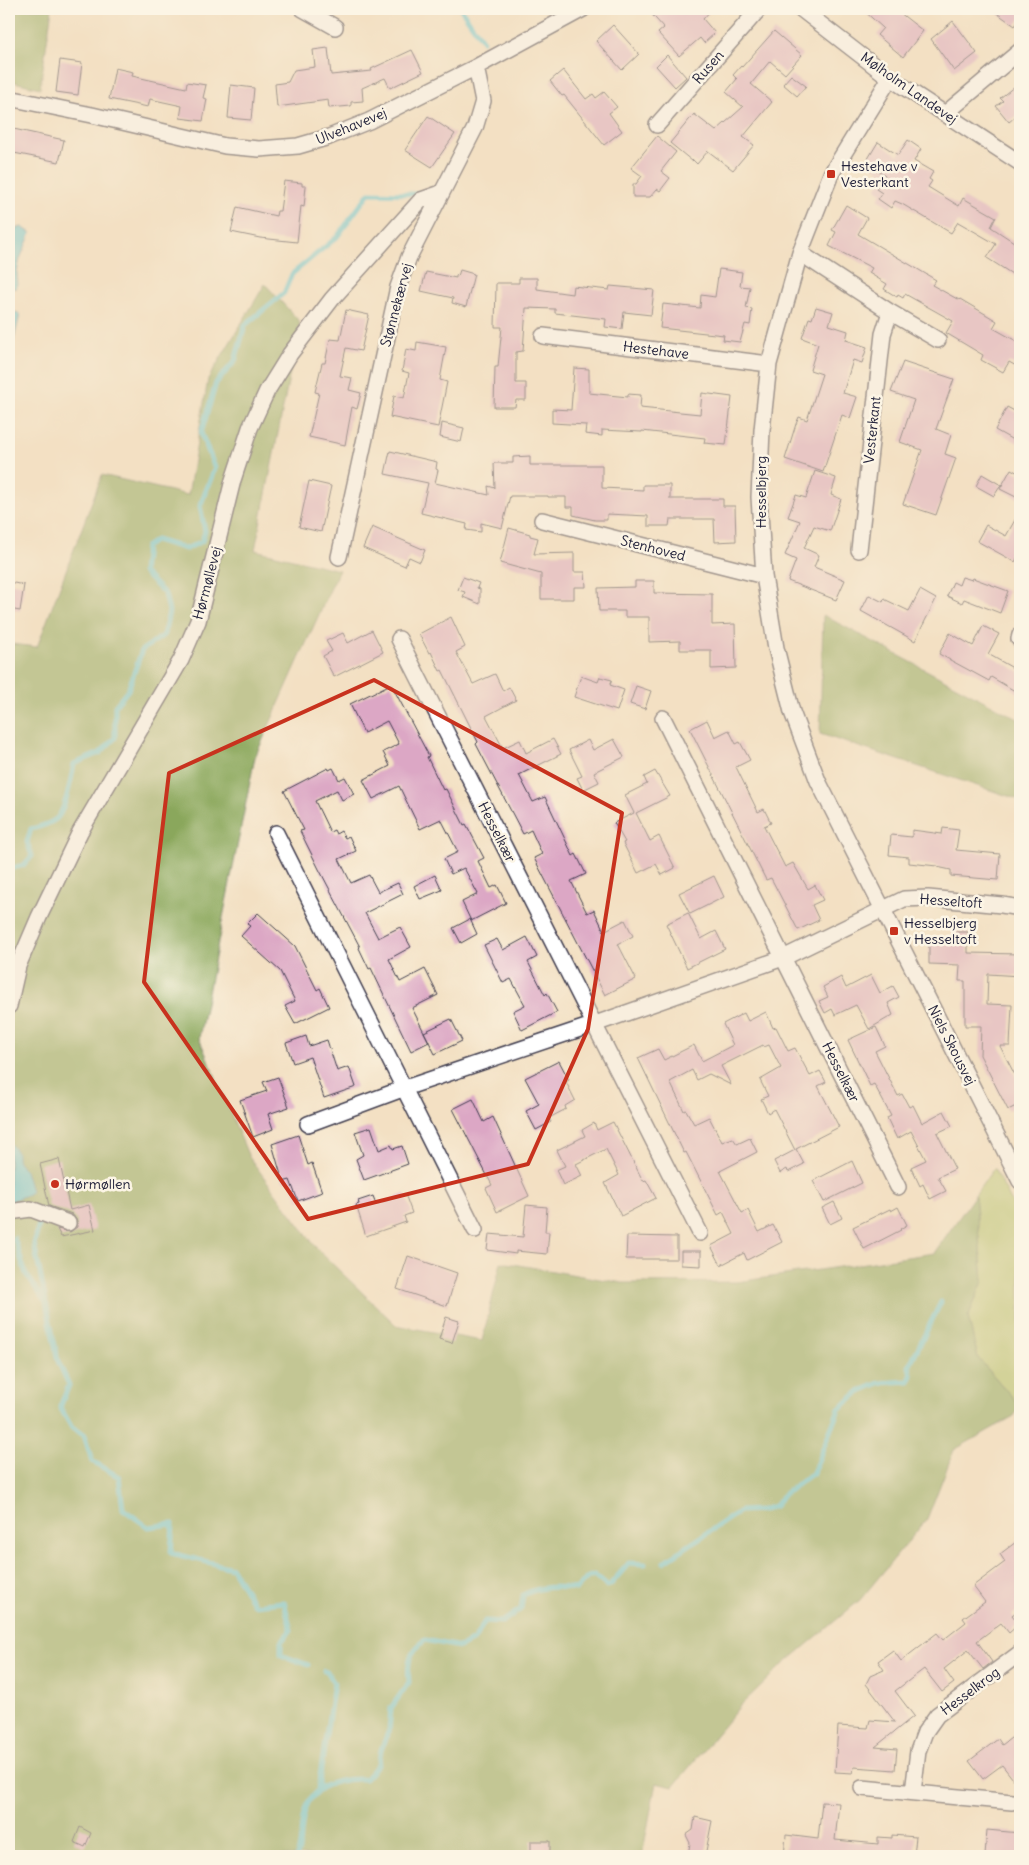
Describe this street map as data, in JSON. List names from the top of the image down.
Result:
{
  "streets": {
    "street": [
      "Rusen",
      "Mølholm Landevej",
      "Ulvehavevej",
      "Stønnekærvej",
      "Hestehave",
      "Vesterkant",
      "Hesselbjerg",
      "Stenhoved",
      "Hørmøllevej",
      "Hesselkær",
      "Hesseltoft",
      "Niels Skousvej",
      "Hesselkrog"
    ]
  },
  "crossings": [
    ["Mølholm Landevej", "Hesselbjerg"],
    ["Ulvehavevej", "Stønnekærvej"],
    ["Stønnekærvej", "Hørmøllevej"],
    ["Hestehave", "Hesselbjerg"],
    ["Hesselbjerg", "Stenhoved"],
    ["Hesselbjerg", "Hesseltoft"],
    ["Hesselbjerg", "Niels Skousvej"],
    ["Hesseltoft", "Niels Skousvej"]
  ],
  "places": {
    "transit": ["Hestehave v Vesterkant", "Hesselbjerg v Hesseltoft"],
    "other": ["Hørmøllen"]
  }
}
